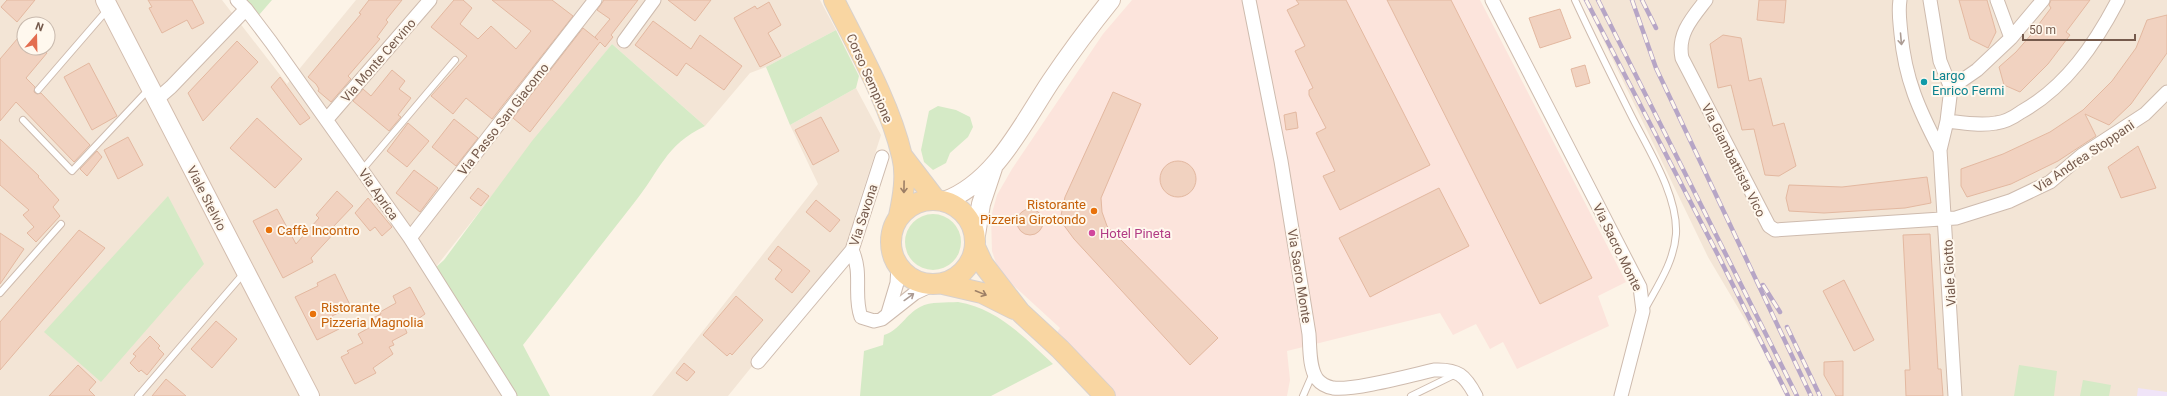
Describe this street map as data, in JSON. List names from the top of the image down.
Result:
{
  "streets": {
    "main road": ["Corso Sempione"],
    "street": [
      "Via Monte Cervino",
      "Via Passo San Giacomo",
      "Via Andrea Stoppani",
      "Via Giambattista Vico",
      "Via Aprica",
      "Viale Stelvio",
      "Via Savona",
      "Via Sacro Monte",
      "Viale Giotto"
    ]
  },
  "crossings": [
    ["Via Monte Cervino", "Via Aprica"],
    ["Via Passo San Giacomo", "Via Aprica"],
    ["Via Andrea Stoppani", "Via Giambattista Vico"],
    ["Via Andrea Stoppani", "Viale Giotto"],
    ["Via Giambattista Vico", "Viale Giotto"]
  ],
  "places": [
    "Largo Enrico Fermi",
    "Ristorante Pizzeria Girotondo",
    "Caffè Incontro",
    "Hotel Pineta",
    "Ristorante Pizzeria Magnolia"
  ],
  "scale_bar": "50 m",
  "north": "top"
}
